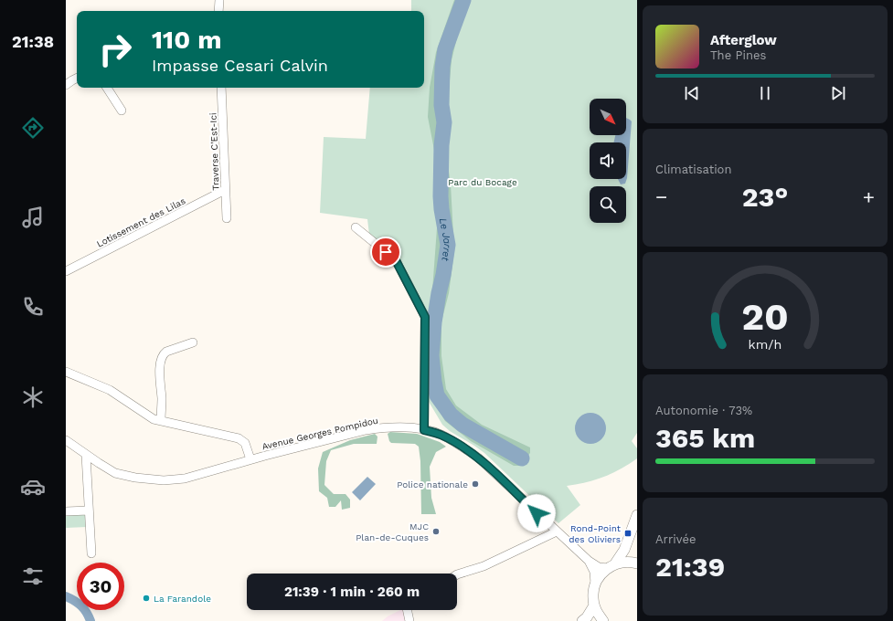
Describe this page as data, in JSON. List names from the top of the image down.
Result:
{
  "streets": {
    "street": ["Traverse C'Est-Ici", "Lotissement des Lilas", "Avenue Georges Pompidou"]
  },
  "crossings": [
    ["Traverse C'Est-Ici", "Lotissement des Lilas"]
  ],
  "water": ["Le Jarret"],
  "parks": ["Parc du Bocage"],
  "places": {
    "other": ["Police nationale", "MJC Plan-de-Cuques", "La Farandole"],
    "transit": ["Rond-Point des Oliviers"]
  },
  "north": "bottom right",
  "page": {
    "tabs": "21:38",
    "turn": ["110 m", "Impasse Cesari Calvin"],
    "song": ["Afterglow", "The Pines"],
    "tile": [
      "Climatisation",
      ["Autonomie · 73%", "365 km"],
      ["Arrivée", "21:39"]
    ],
    "heat": ["−", "23°", "+"],
    "limit": "30",
    "trip": "21:39 · 1 min · 260 m",
    "gauge": ["20", "km/h"]
  }
}
